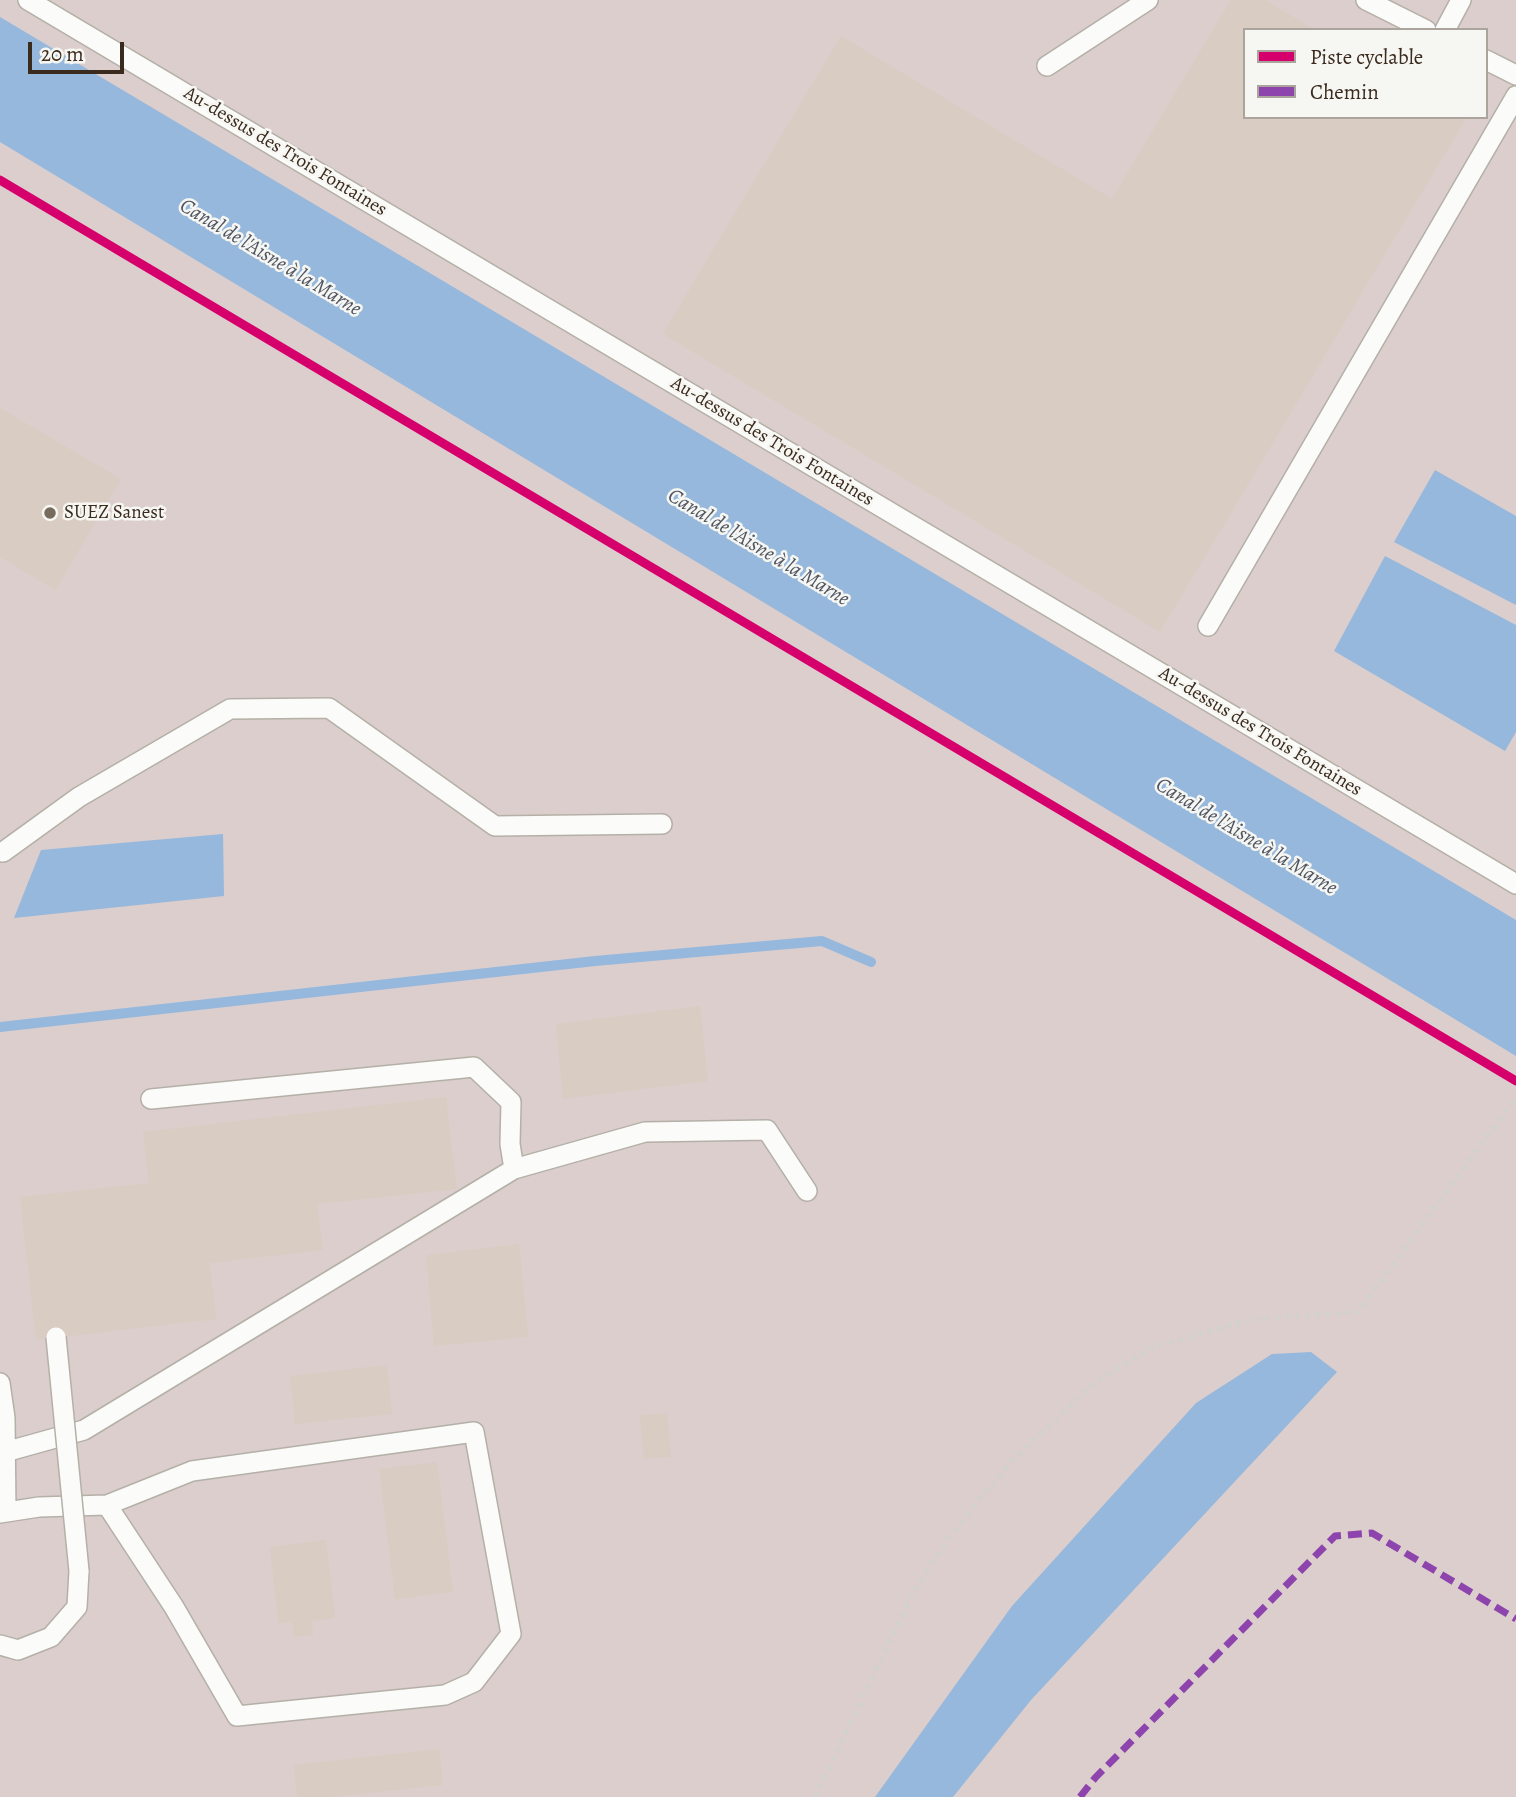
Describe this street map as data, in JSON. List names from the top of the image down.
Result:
{
  "streets": {
    "lane": ["Au-dessus des Trois Fontaines"]
  },
  "water": ["Canal de l'Aisne à la Marne"],
  "places": ["SUEZ Sanest"],
  "legend": ["Piste cyclable", "Chemin"],
  "scale_bar": "20 m"
}
